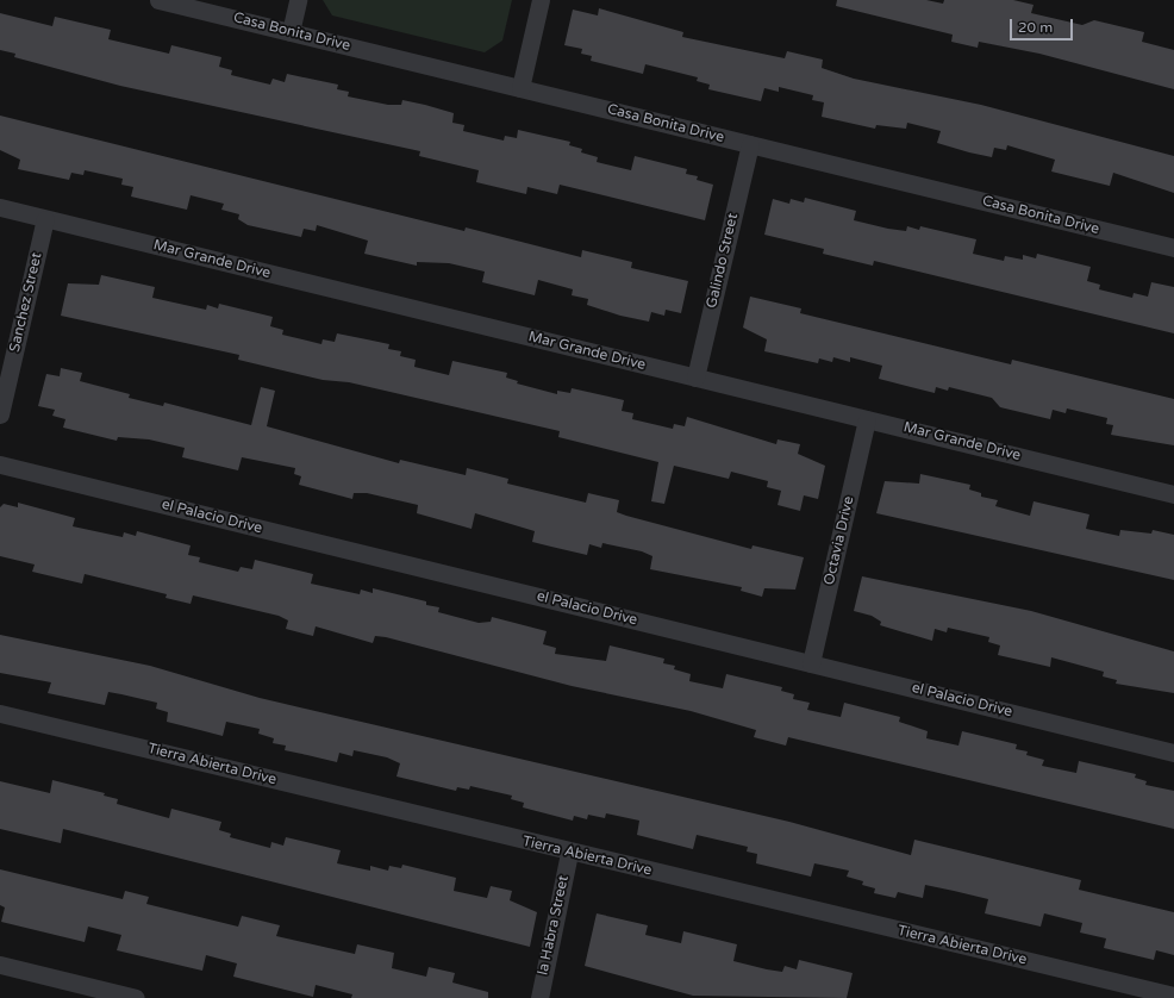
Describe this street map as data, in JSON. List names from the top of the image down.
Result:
{
  "streets": {
    "street": [
      "Casa Bonita Drive",
      "Mar Grande Drive",
      "Galindo Street",
      "Sanchez Street",
      "el Palacio Drive",
      "Octavia Drive",
      "Tierra Abierta Drive",
      "la Habra Street"
    ]
  },
  "crossings": [
    ["Casa Bonita Drive", "Galindo Street"],
    ["Mar Grande Drive", "Galindo Street"],
    ["Mar Grande Drive", "Sanchez Street"],
    ["Mar Grande Drive", "Octavia Drive"],
    ["el Palacio Drive", "Octavia Drive"],
    ["Tierra Abierta Drive", "la Habra Street"]
  ],
  "scale_bar": "20 m"
}
